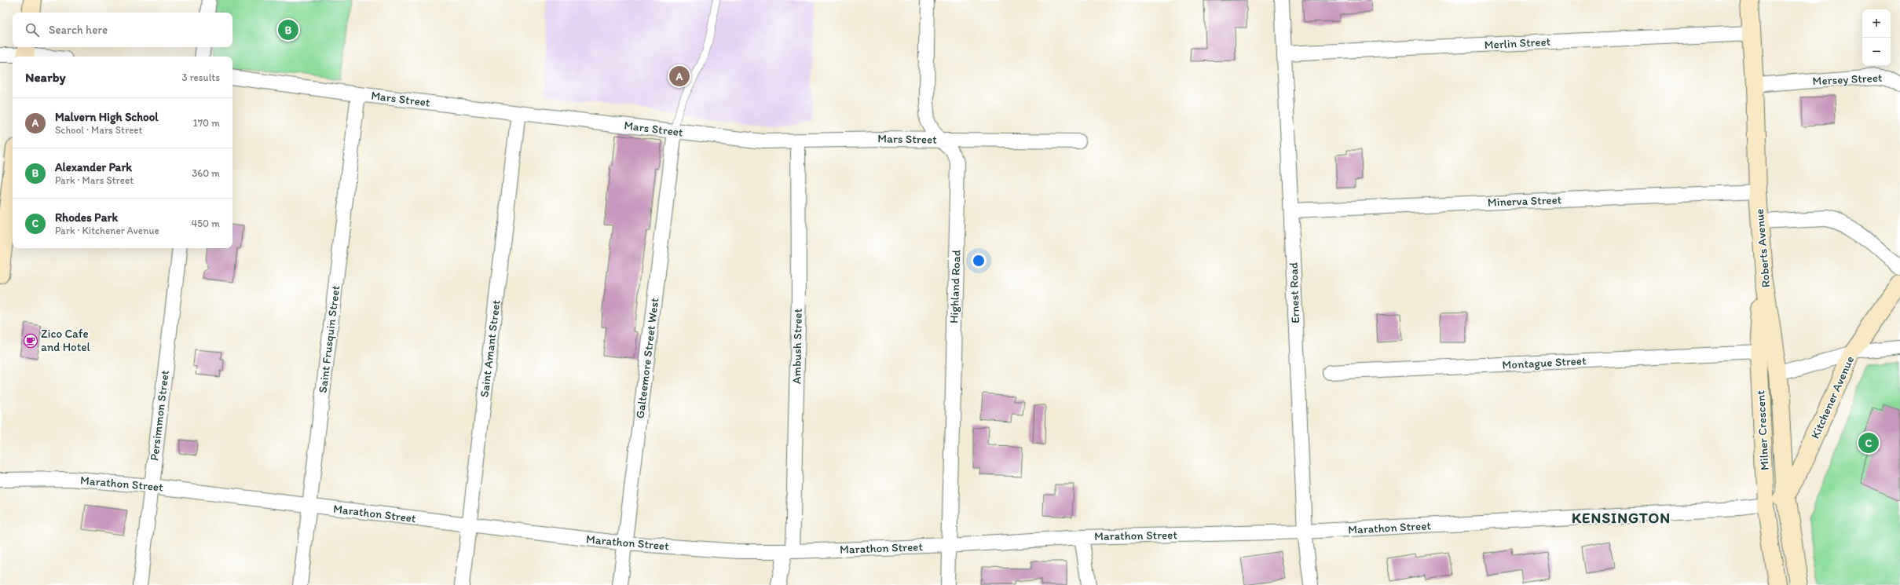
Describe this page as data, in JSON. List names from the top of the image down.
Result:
{
  "streets": {
    "main road": ["Roberts Avenue", "Kitchener Avenue", "Milner Crescent"],
    "street": [
      "Merlin Street",
      "Mersey Street",
      "Mars Street",
      "Minerva Street",
      "Highland Road",
      "Ernest Road",
      "Saint Frusquin Street",
      "Ambush Street",
      "Saint Amant Street",
      "Galteemore Street West",
      "Montague Street",
      "Persimmon Street",
      "Marathon Street"
    ]
  },
  "crossings": [
    ["Merlin Street", "Roberts Avenue"],
    ["Merlin Street", "Ernest Road"],
    ["Mersey Street", "Roberts Avenue"],
    ["Mars Street", "Highland Road"],
    ["Mars Street", "Saint Frusquin Street"],
    ["Mars Street", "Ambush Street"],
    ["Mars Street", "Saint Amant Street"],
    ["Mars Street", "Galteemore Street West"],
    ["Minerva Street", "Roberts Avenue"],
    ["Minerva Street", "Ernest Road"],
    ["Roberts Avenue", "Kitchener Avenue"],
    ["Roberts Avenue", "Milner Crescent"],
    ["Highland Road", "Marathon Street"],
    ["Ernest Road", "Marathon Street"],
    ["Saint Frusquin Street", "Marathon Street"],
    ["Ambush Street", "Marathon Street"],
    ["Saint Amant Street", "Marathon Street"],
    ["Galteemore Street West", "Marathon Street"],
    ["Montague Street", "Milner Crescent"],
    ["Persimmon Street", "Marathon Street"],
    ["Milner Crescent", "Marathon Street"]
  ],
  "districts": ["KENSINGTON"],
  "places": {
    "cafe": ["Zico Cafe and Hotel"]
  },
  "page": {
    "map_buttons": ["+", "−"],
    "search": "Search here",
    "pins": ["B", "A", "C"],
    "heading": ["Nearby", "3 results"],
    "list": [
      {
        "mark": "A",
        "name": "Malvern High School",
        "note": "School · Mars Street",
        "value": "170 m"
      },
      {
        "mark": "B",
        "name": "Alexander Park",
        "note": "Park · Mars Street",
        "value": "360 m"
      },
      {
        "mark": "C",
        "name": "Rhodes Park",
        "note": "Park · Kitchener Avenue",
        "value": "450 m"
      }
    ]
  }
}
